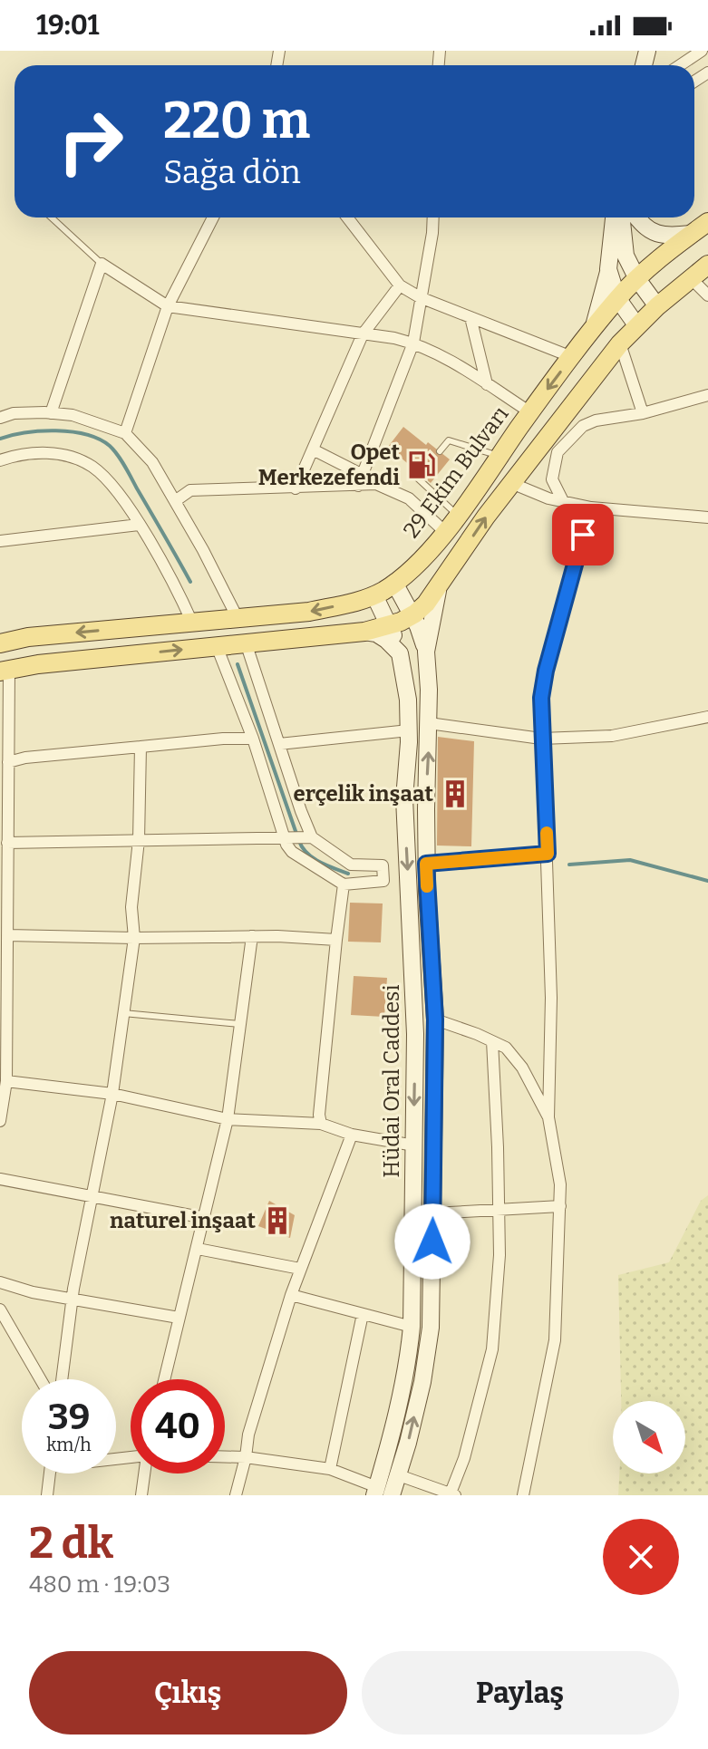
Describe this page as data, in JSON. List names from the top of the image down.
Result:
{
  "streets": {
    "main road": ["29 Ekim Bulvarı"],
    "street": ["Hüdai Oral Caddesi"]
  },
  "crossings": [
    ["29 Ekim Bulvarı", "Hüdai Oral Caddesi"]
  ],
  "places": {
    "fuel station": ["Opet Merkezefendi"],
    "building": ["erçelik inşaat", "naturel inşaat"]
  },
  "north": "bottom right",
  "page": {
    "status": "19:01",
    "turn": ["220 m", "Sağa dön"],
    "speed": "39 km/h",
    "limit": "40",
    "heading": ["2 dk", "480 m · 19:03"],
    "buttons": ["Çıkış", "Paylaş"]
  }
}
